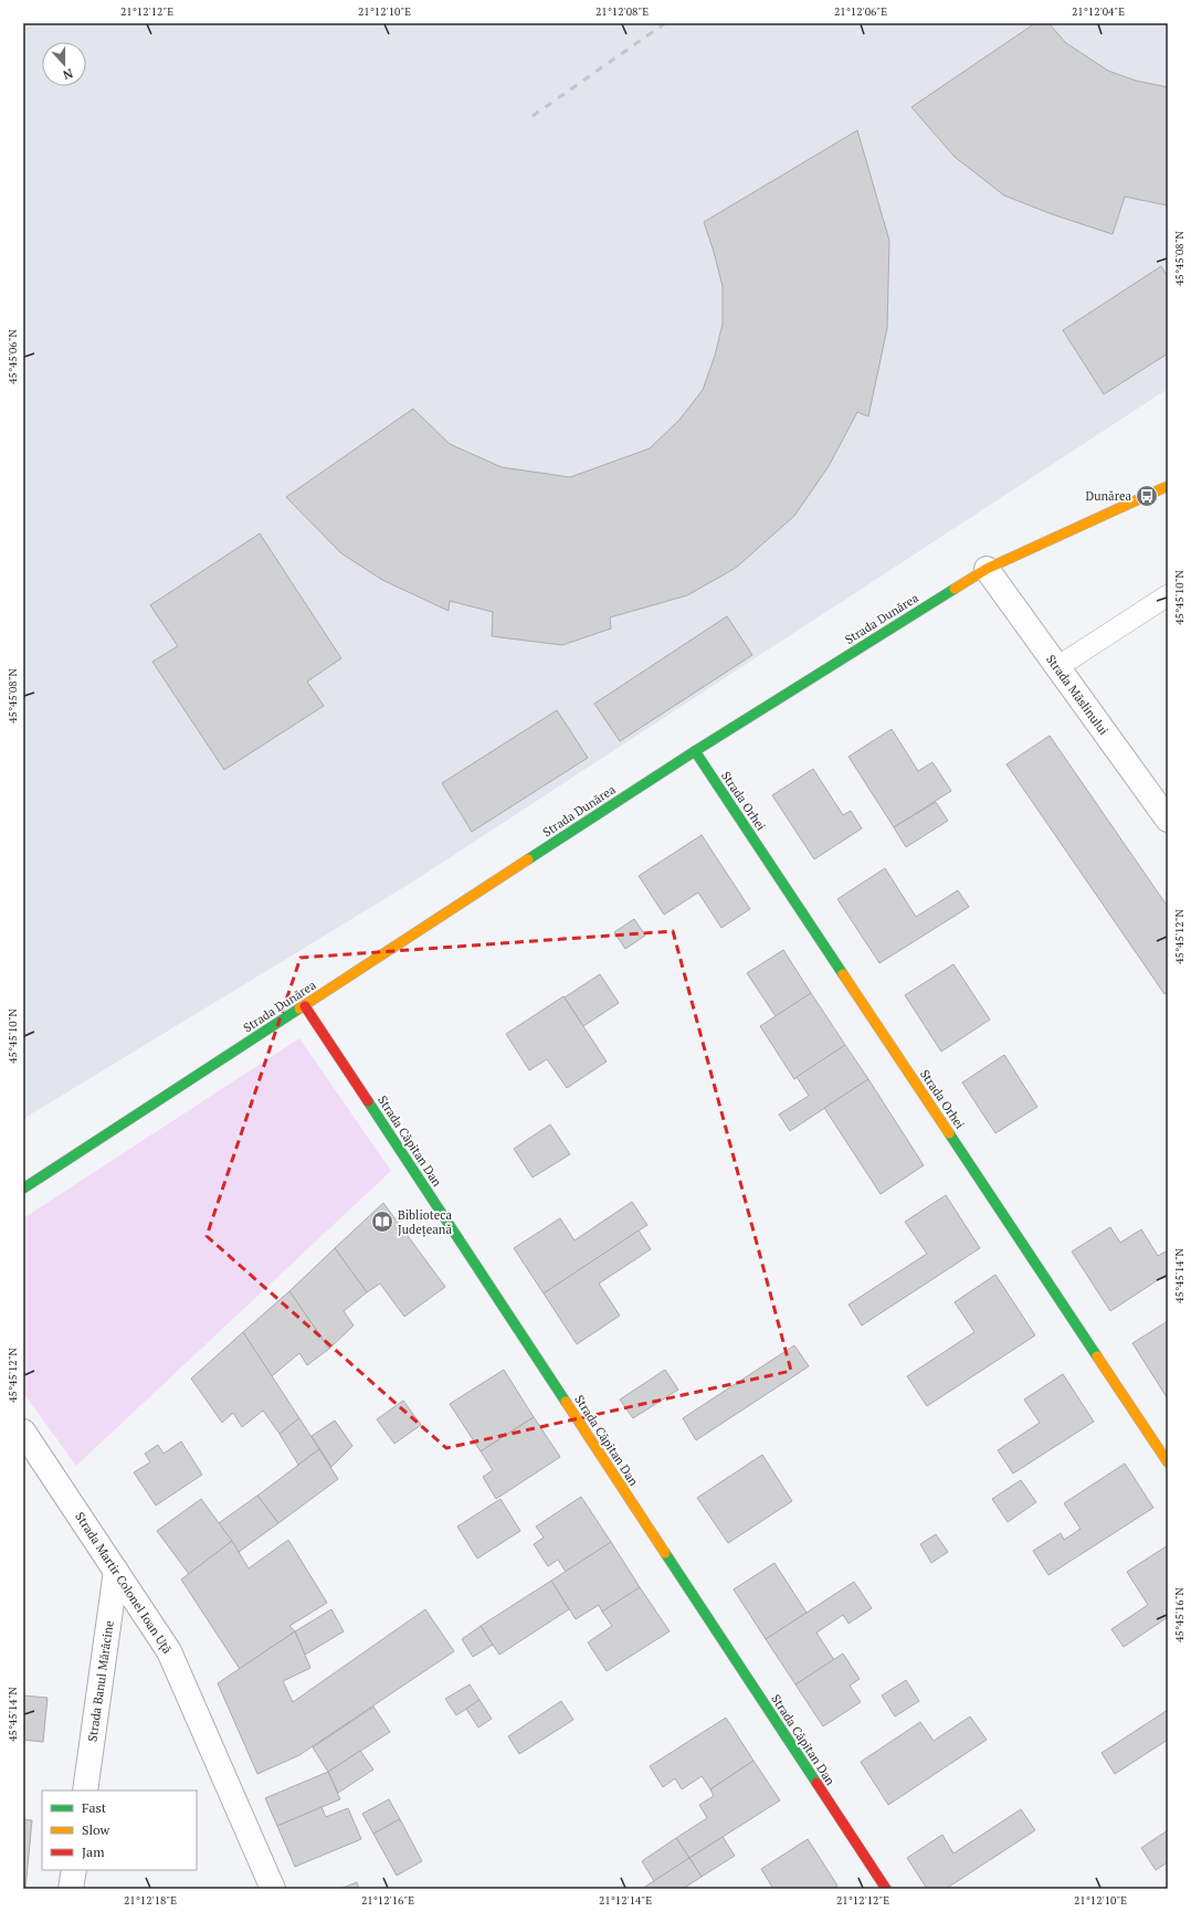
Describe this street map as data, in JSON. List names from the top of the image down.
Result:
{
  "streets": {
    "street": [
      "Strada Dunărea",
      "Strada Măslinului",
      "Strada Orhei",
      "Strada Căpitan Dan",
      "Strada Martir Colonel Ioan Uță",
      "Strada Banul Mărăcine"
    ]
  },
  "crossings": [
    ["Strada Dunărea", "Strada Măslinului"],
    ["Strada Dunărea", "Strada Orhei"],
    ["Strada Dunărea", "Strada Căpitan Dan"],
    ["Strada Martir Colonel Ioan Uță", "Strada Banul Mărăcine"]
  ],
  "places": {
    "bus stop": ["Dunărea"],
    "library": ["Biblioteca Județeană"]
  },
  "legend": ["Fast", "Slow", "Jam"],
  "north": "bottom",
  "coordinates": [
    "21°12'12\"E",
    "21°12'10\"E",
    "21°12'08\"E",
    "21°12'06\"E",
    "21°12'04\"E",
    "45°45'08\"N",
    "45°45'06\"N",
    "45°45'10\"N",
    "45°45'12\"N",
    "45°45'14\"N",
    "45°45'16\"N",
    "21°12'18\"E",
    "21°12'16\"E",
    "21°12'14\"E"
  ]
}
